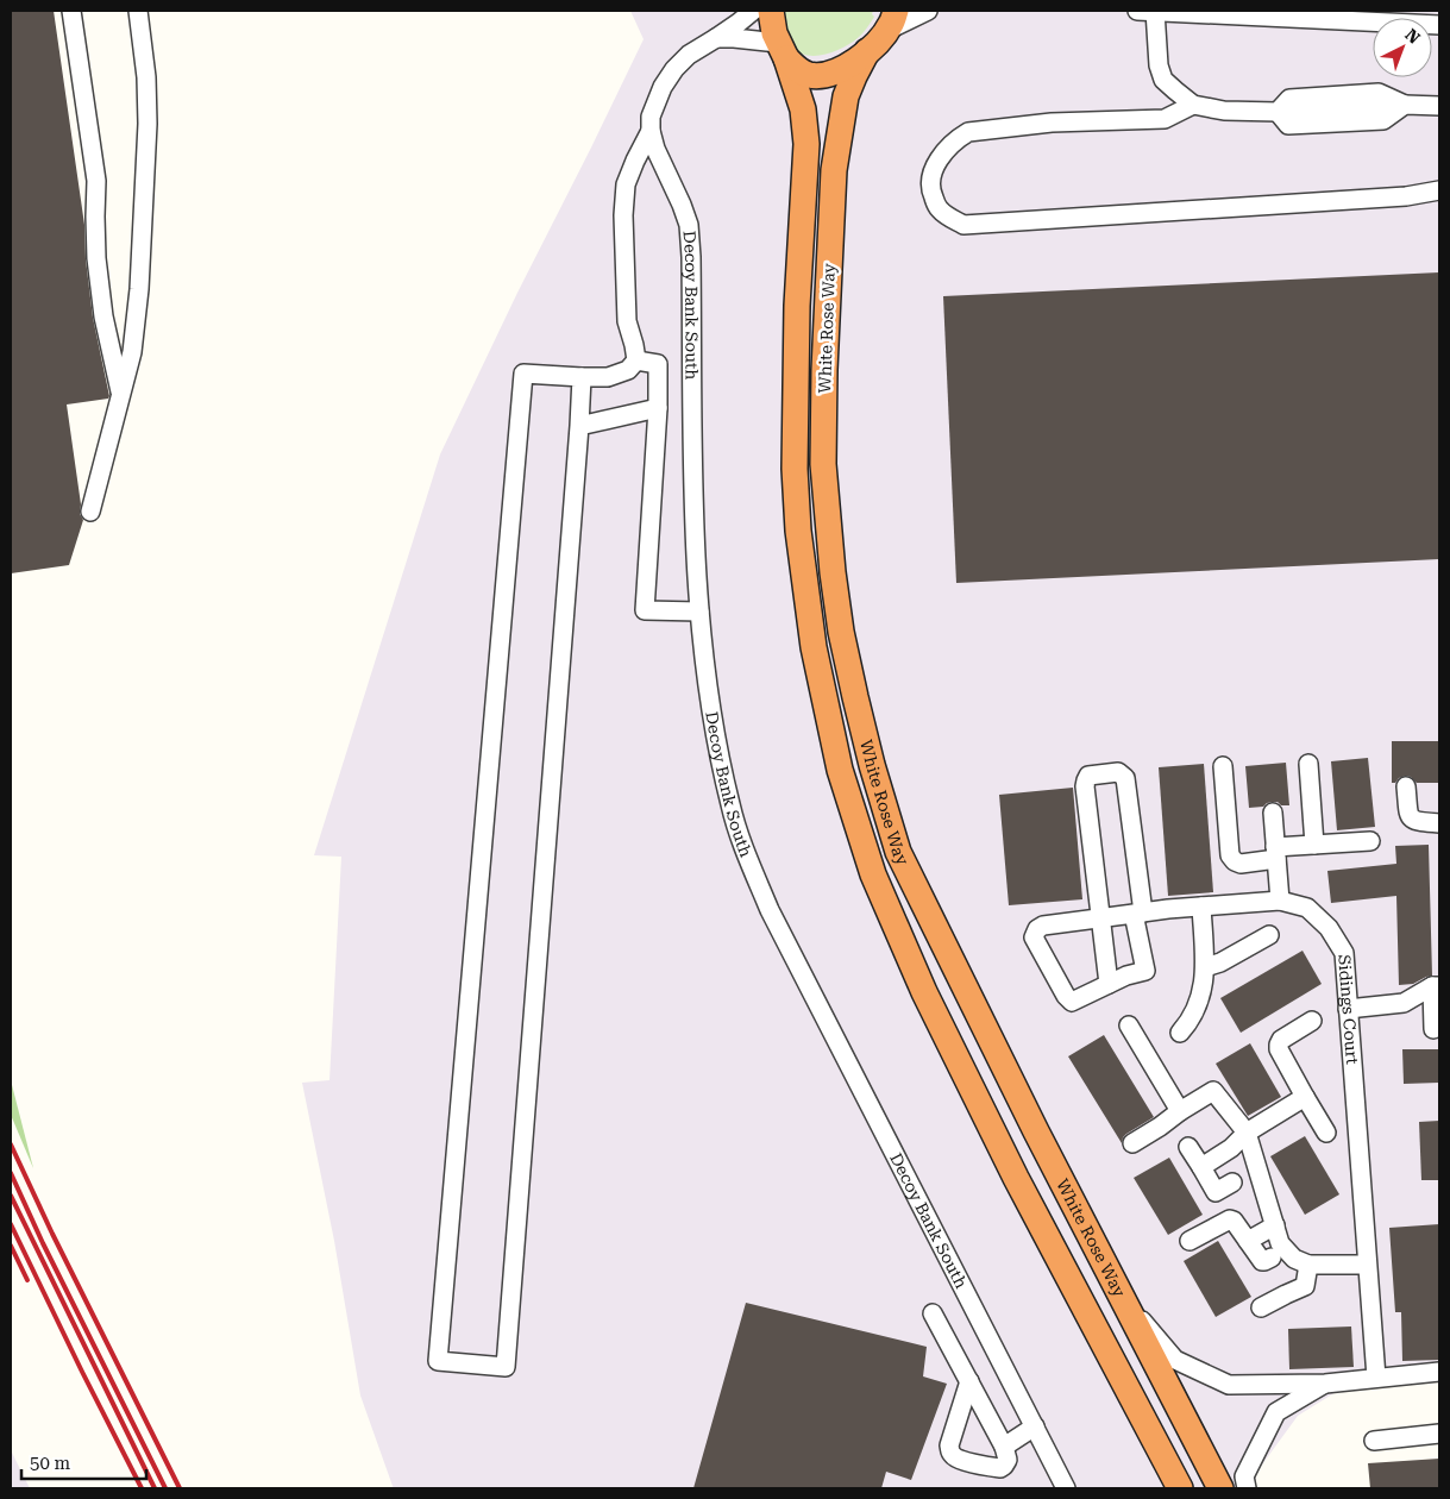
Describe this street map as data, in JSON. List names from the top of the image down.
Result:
{
  "streets": {
    "highway": ["White Rose Way"],
    "street": ["Decoy Bank South", "Sidings Court"]
  },
  "scale_bar": "50 m",
  "north": "top right"
}
